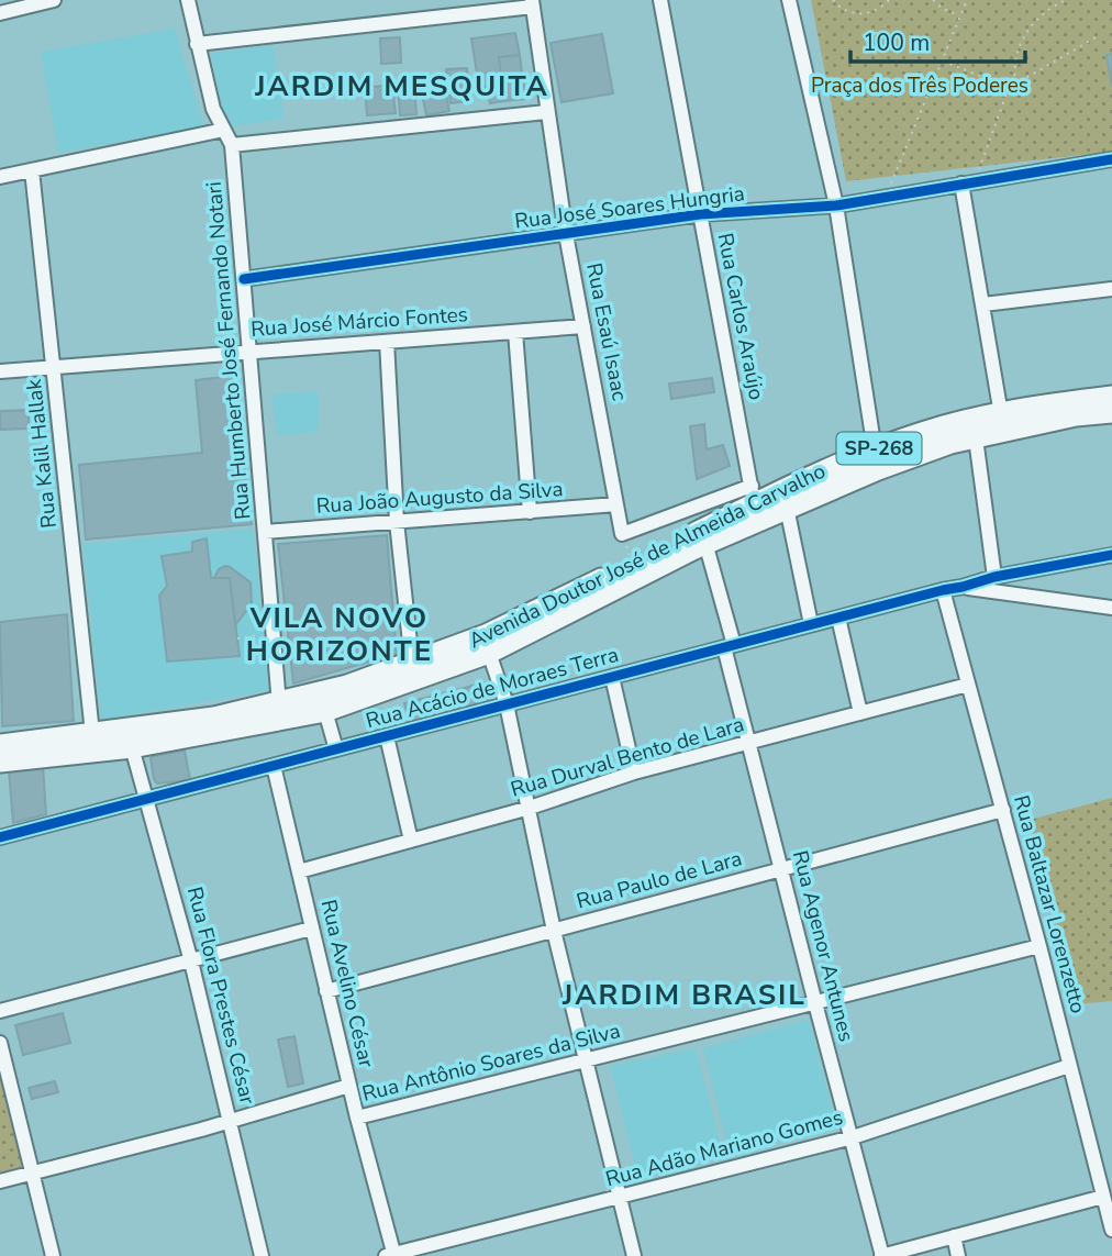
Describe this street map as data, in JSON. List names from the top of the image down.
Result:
{
  "streets": {
    "main road": ["SP-268", "Avenida Doutor José de Almeida Carvalho"],
    "street": [
      "Rua José Soares Hungria",
      "Rua Carlos Araújo",
      "Rua José Márcio Fontes",
      "Rua Esaú Isaac",
      "Rua Humberto José Fernando Notari",
      "Rua Kalil Hallak",
      "Rua João Augusto da Silva",
      "Rua Acácio de Moraes Terra",
      "Rua Durval Bento de Lara",
      "Rua Paulo de Lara",
      "Rua Baltazar Lorenzetto",
      "Rua Agenor Antunes",
      "Rua Avelino César",
      "Rua Flora Prestes César",
      "Rua Antônio Soares da Silva",
      "Rua Adão Mariano Gomes"
    ]
  },
  "crossings": [
    ["Rua José Soares Hungria", "Rua Carlos Araújo"],
    ["Rua José Soares Hungria", "Rua Esaú Isaac"],
    ["Rua José Soares Hungria", "Rua Humberto José Fernando Notari"],
    ["Rua Carlos Araújo", "Avenida Doutor José de Almeida Carvalho"],
    ["Rua José Márcio Fontes", "Rua Esaú Isaac"],
    ["Rua José Márcio Fontes", "Rua Humberto José Fernando Notari"],
    ["Rua José Márcio Fontes", "Rua Kalil Hallak"],
    ["Rua Esaú Isaac", "Rua João Augusto da Silva"],
    ["Rua Humberto José Fernando Notari", "Rua João Augusto da Silva"],
    ["Rua Humberto José Fernando Notari", "Avenida Doutor José de Almeida Carvalho"],
    ["Rua Kalil Hallak", "Avenida Doutor José de Almeida Carvalho"],
    ["Avenida Doutor José de Almeida Carvalho", "Rua Agenor Antunes"],
    ["Avenida Doutor José de Almeida Carvalho", "Rua Flora Prestes César"],
    ["Rua Acácio de Moraes Terra", "Rua Baltazar Lorenzetto"],
    ["Rua Acácio de Moraes Terra", "Rua Agenor Antunes"],
    ["Rua Acácio de Moraes Terra", "Rua Avelino César"],
    ["Rua Acácio de Moraes Terra", "Rua Flora Prestes César"],
    ["Rua Durval Bento de Lara", "Rua Baltazar Lorenzetto"],
    ["Rua Durval Bento de Lara", "Rua Agenor Antunes"],
    ["Rua Durval Bento de Lara", "Rua Avelino César"],
    ["Rua Paulo de Lara", "Rua Baltazar Lorenzetto"],
    ["Rua Paulo de Lara", "Rua Agenor Antunes"],
    ["Rua Paulo de Lara", "Rua Avelino César"],
    ["Rua Baltazar Lorenzetto", "Rua Antônio Soares da Silva"],
    ["Rua Baltazar Lorenzetto", "Rua Adão Mariano Gomes"],
    ["Rua Agenor Antunes", "Rua Antônio Soares da Silva"],
    ["Rua Agenor Antunes", "Rua Adão Mariano Gomes"],
    ["Rua Avelino César", "Rua Antônio Soares da Silva"],
    ["Rua Avelino César", "Rua Adão Mariano Gomes"]
  ],
  "districts": ["JARDIM MESQUITA", "VILA NOVO HORIZONTE", "JARDIM BRASIL"],
  "parks": ["Praça dos Três Poderes"],
  "scale_bar": "100 m"
}
